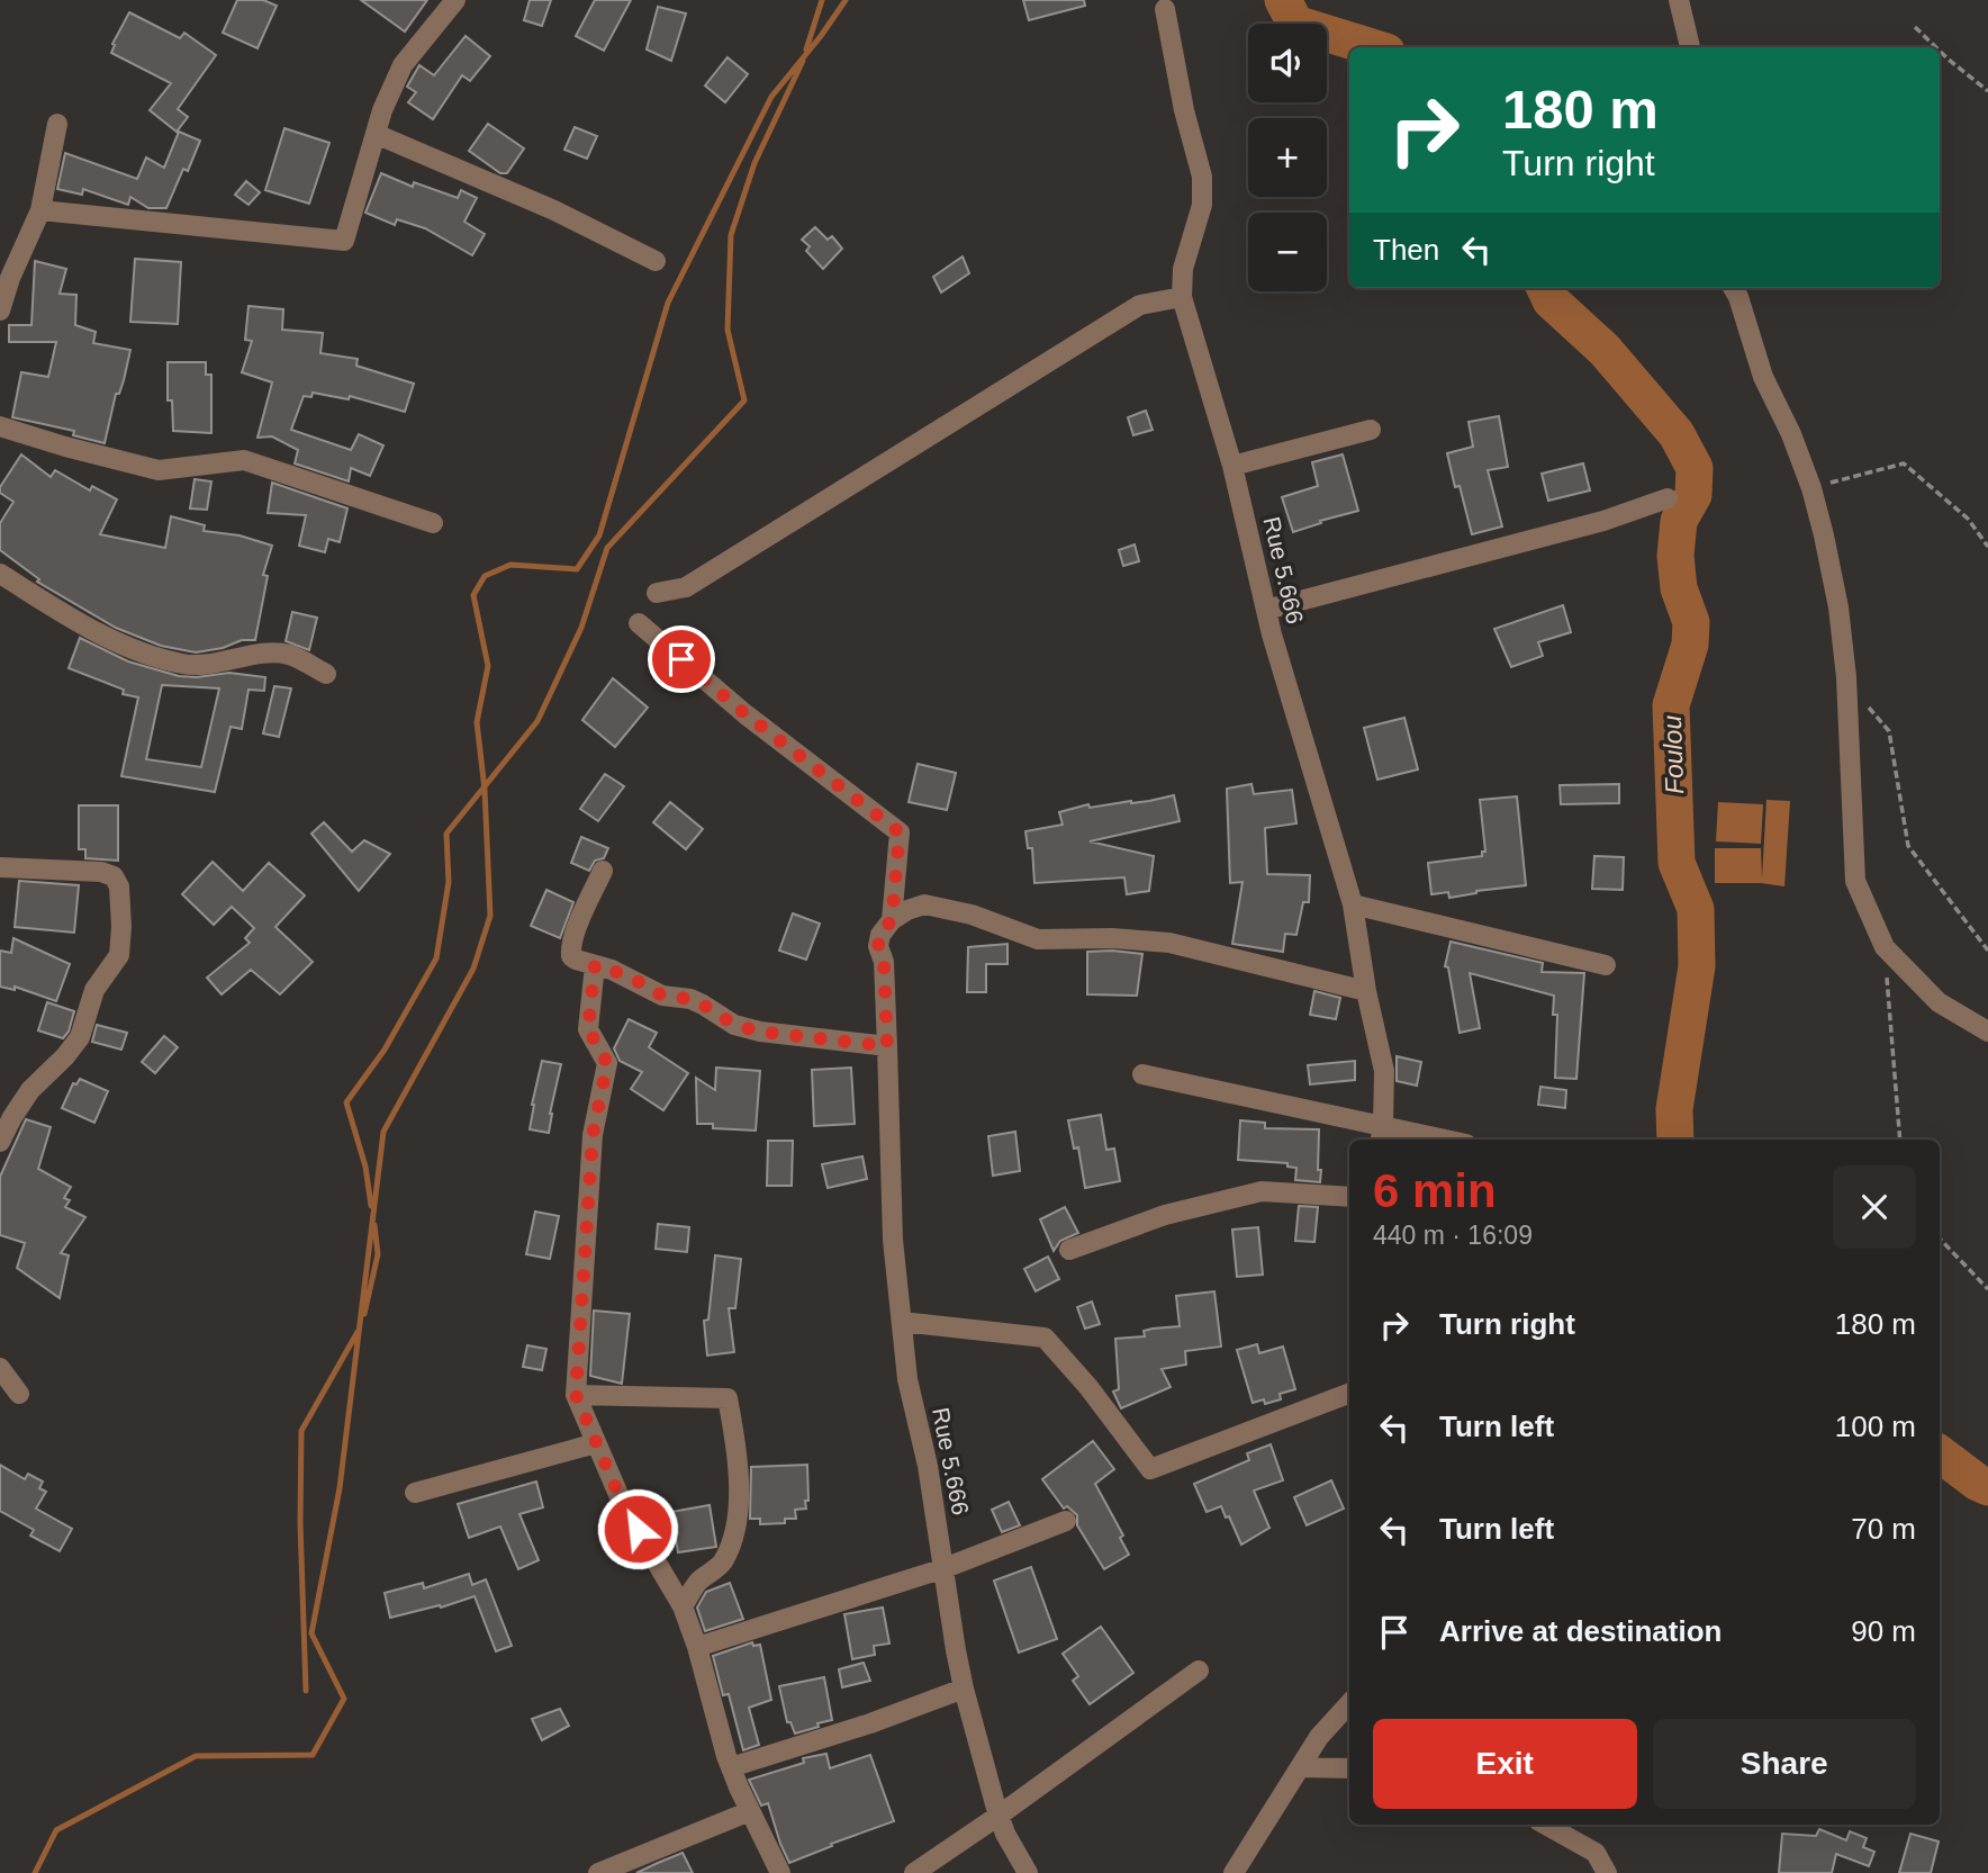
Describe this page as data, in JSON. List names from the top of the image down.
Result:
{
  "streets": {
    "street": ["Rue 5.666"]
  },
  "water": ["Foulou"],
  "page": {
    "map_buttons": ["+", "−"],
    "turn": ["180 m", "Turn right"],
    "then": "Then",
    "heading": ["6 min", "440 m · 16:09"],
    "list": [
      {
        "name": "Turn right",
        "value": "180 m"
      },
      {
        "name": "Turn left",
        "value": "100 m"
      },
      {
        "name": "Turn left",
        "value": "70 m"
      },
      {
        "name": "Arrive at destination",
        "value": "90 m"
      }
    ],
    "buttons": ["Exit", "Share"]
  }
}
